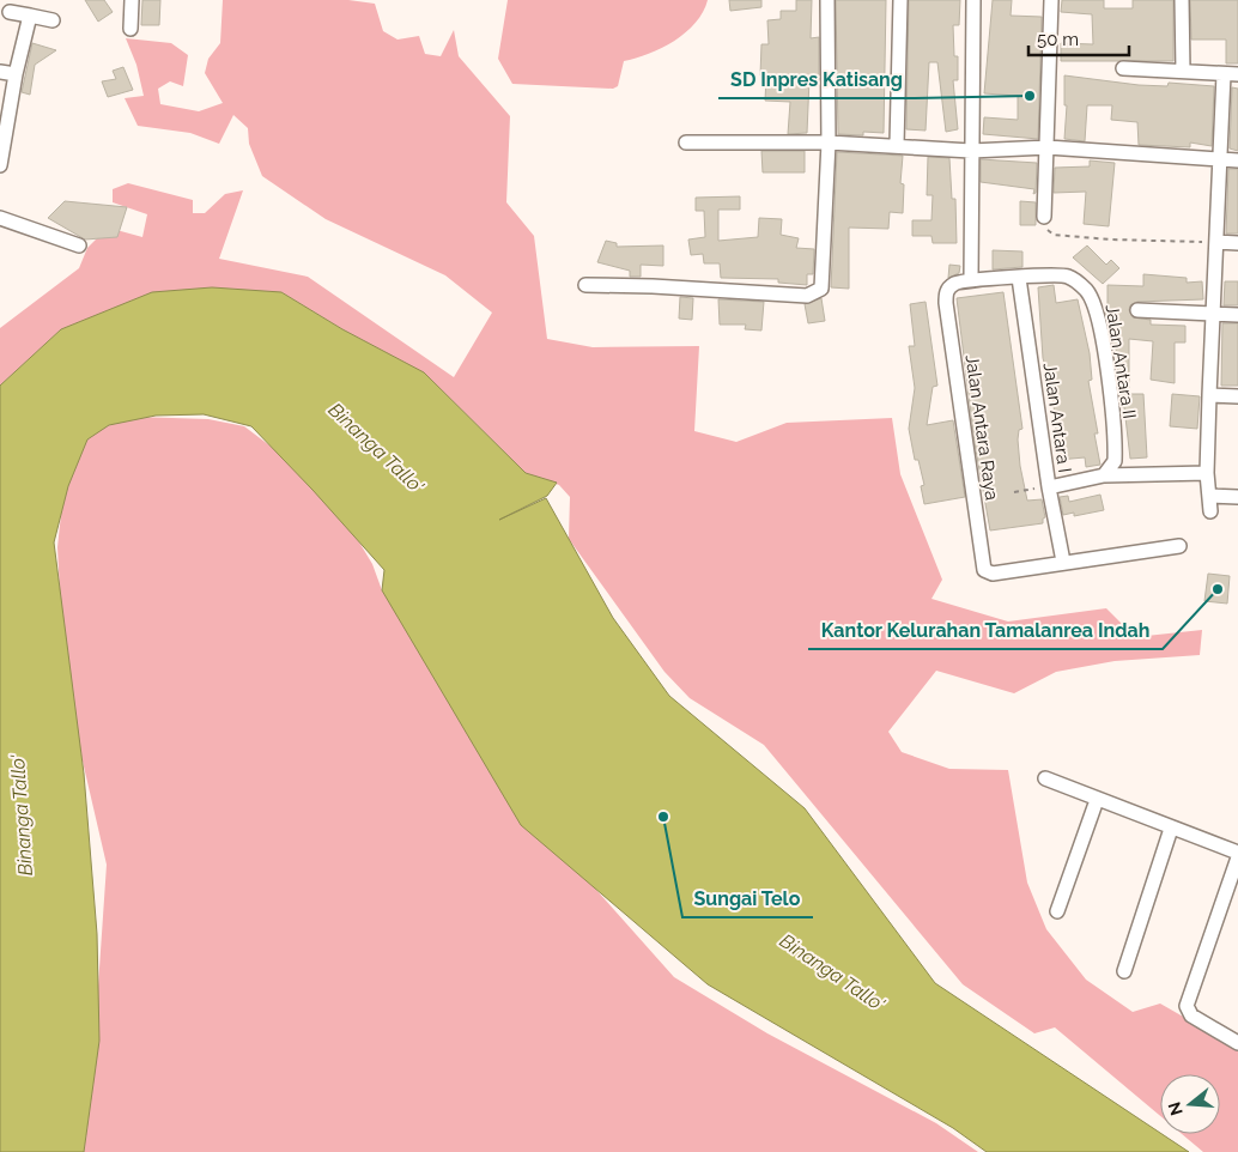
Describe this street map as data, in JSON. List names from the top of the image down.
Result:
{
  "streets": {
    "street": ["Jalan Antara II", "Jalan Antara I", "Jalan Antara Raya"]
  },
  "crossings": [
    ["Jalan Antara II", "Jalan Antara I"],
    ["Jalan Antara II", "Jalan Antara Raya"],
    ["Jalan Antara I", "Jalan Antara Raya"]
  ],
  "water": ["Binanga Tallo'"],
  "places": ["SD Inpres Katisang", "Kantor Kelurahan Tamalanrea Indah", "Sungai Telo"],
  "scale_bar": "50 m",
  "north": "left"
}
